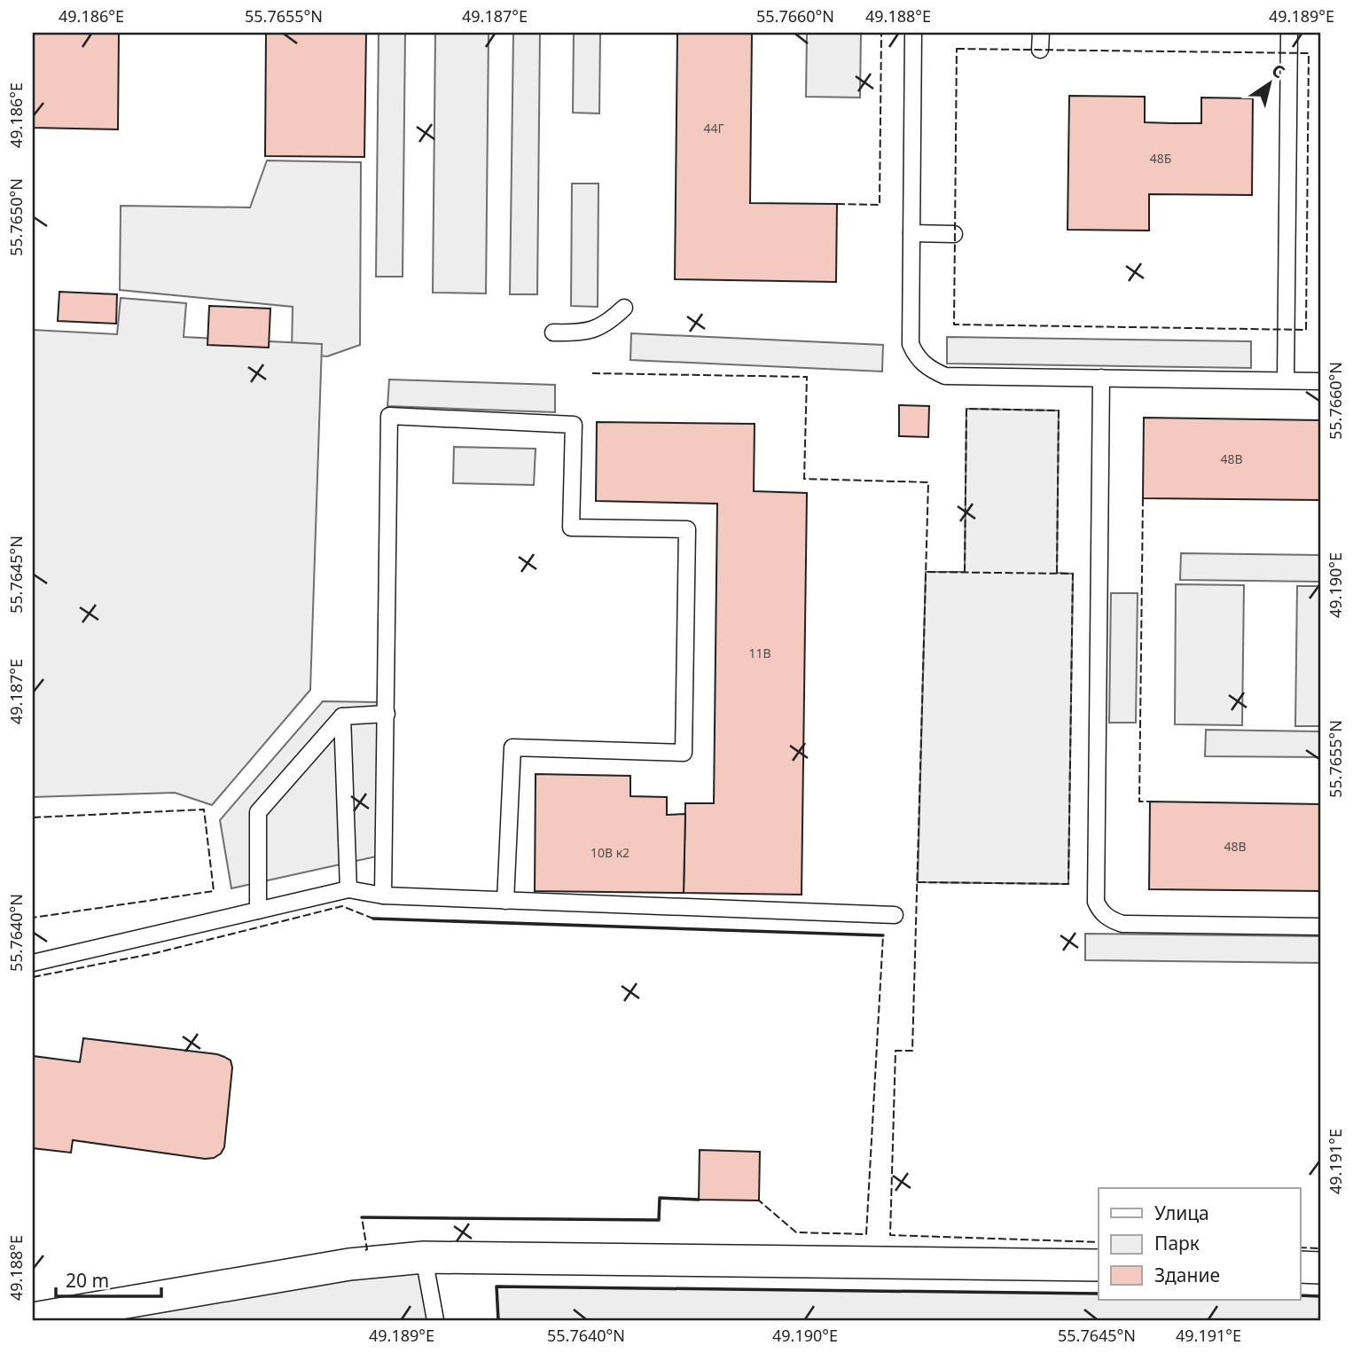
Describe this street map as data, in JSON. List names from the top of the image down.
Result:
{
  "house_numbers": [
    "44Г",
    "48Б",
    "48В",
    "11В",
    "48В",
    "10В к2"
  ],
  "legend": ["Улица", "Парк", "Здание"],
  "scale_bar": "20 m",
  "north": "top right",
  "coordinates": [
    "49.186°E",
    "55.7655°N",
    "49.187°E",
    "55.7660°N",
    "49.188°E",
    "49.189°E",
    "55.7650°N",
    "55.7645°N",
    "49.190°E",
    "55.7640°N",
    "49.191°E"
  ]
}
